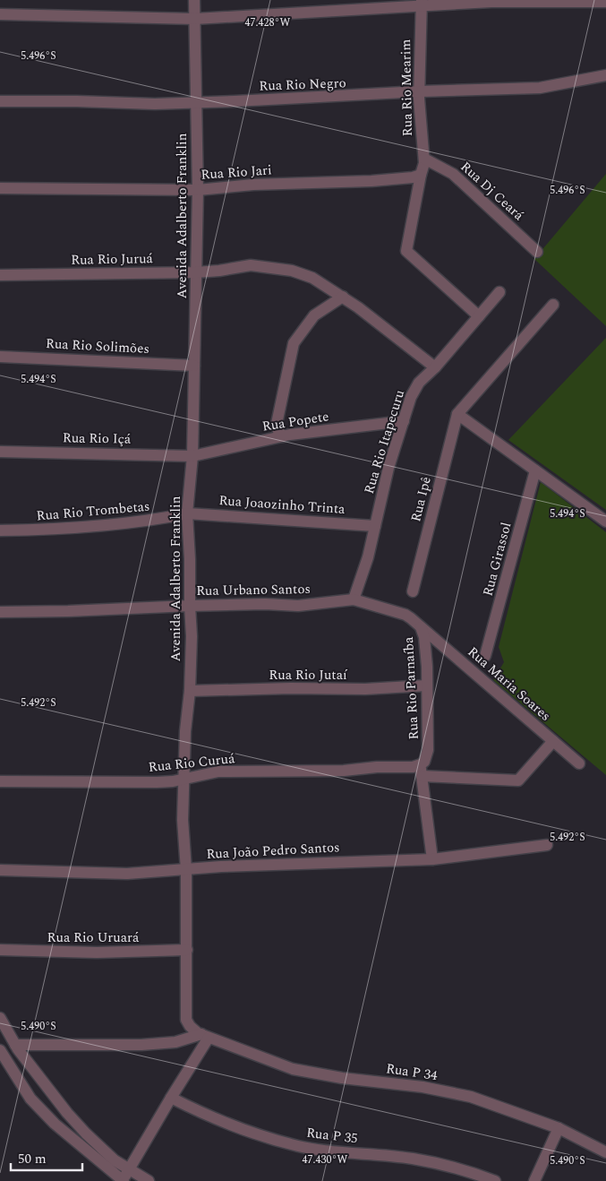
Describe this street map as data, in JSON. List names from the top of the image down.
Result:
{
  "streets": {
    "street": [
      "Rua Rio Negro",
      "Rua Rio Mearim",
      "Rua Rio Jari",
      "Rua Dj Ceará",
      "Avenida Adalberto Franklin",
      "Rua Rio Juruá",
      "Rua Rio Solimões",
      "Rua Popete",
      "Rua Rio Içá",
      "Rua Rio Itapecuru",
      "Rua Ipê",
      "Rua Joaozinho Trinta",
      "Rua Rio Trombetas",
      "Rua Girassol",
      "Rua Urbano Santos",
      "Rua Rio Jutaí",
      "Rua Maria Soares",
      "Rua Rio Parnaíba",
      "Rua Rio Curuá",
      "Rua João Pedro Santos",
      "Rua Rio Uruará",
      "Rua P 34",
      "Rua P 35"
    ]
  },
  "crossings": [
    ["Rua Rio Negro", "Rua Rio Mearim"],
    ["Rua Rio Negro", "Avenida Adalberto Franklin"],
    ["Rua Rio Mearim", "Rua Rio Jari"],
    ["Rua Rio Mearim", "Rua Dj Ceará"],
    ["Rua Rio Mearim", "Rua Rio Itapecuru"],
    ["Rua Rio Jari", "Avenida Adalberto Franklin"],
    ["Avenida Adalberto Franklin", "Rua Rio Juruá"],
    ["Avenida Adalberto Franklin", "Rua Rio Solimões"],
    ["Avenida Adalberto Franklin", "Rua Popete"],
    ["Avenida Adalberto Franklin", "Rua Rio Içá"],
    ["Avenida Adalberto Franklin", "Rua Joaozinho Trinta"],
    ["Avenida Adalberto Franklin", "Rua Rio Trombetas"],
    ["Avenida Adalberto Franklin", "Rua Urbano Santos"],
    ["Avenida Adalberto Franklin", "Rua Rio Jutaí"],
    ["Avenida Adalberto Franklin", "Rua Rio Curuá"],
    ["Avenida Adalberto Franklin", "Rua João Pedro Santos"],
    ["Avenida Adalberto Franklin", "Rua Rio Uruará"],
    ["Avenida Adalberto Franklin", "Rua P 34"],
    ["Rua Rio Juruá", "Rua Rio Itapecuru"],
    ["Rua Popete", "Rua Rio Içá"],
    ["Rua Popete", "Rua Rio Itapecuru"],
    ["Rua Rio Itapecuru", "Rua Joaozinho Trinta"],
    ["Rua Rio Itapecuru", "Rua Urbano Santos"],
    ["Rua Joaozinho Trinta", "Rua Rio Trombetas"],
    ["Rua Urbano Santos", "Rua Maria Soares"],
    ["Rua Urbano Santos", "Rua Rio Parnaíba"],
    ["Rua Rio Jutaí", "Rua Rio Parnaíba"],
    ["Rua Maria Soares", "Rua Rio Parnaíba"],
    ["Rua Maria Soares", "Rua Rio Curuá"],
    ["Rua Rio Parnaíba", "Rua Rio Curuá"]
  ],
  "scale_bar": "50 m",
  "coordinates": [
    "47.428°W",
    "5.496°S",
    "5.494°S",
    "5.492°S",
    "5.490°S",
    "47.430°W"
  ]
}
